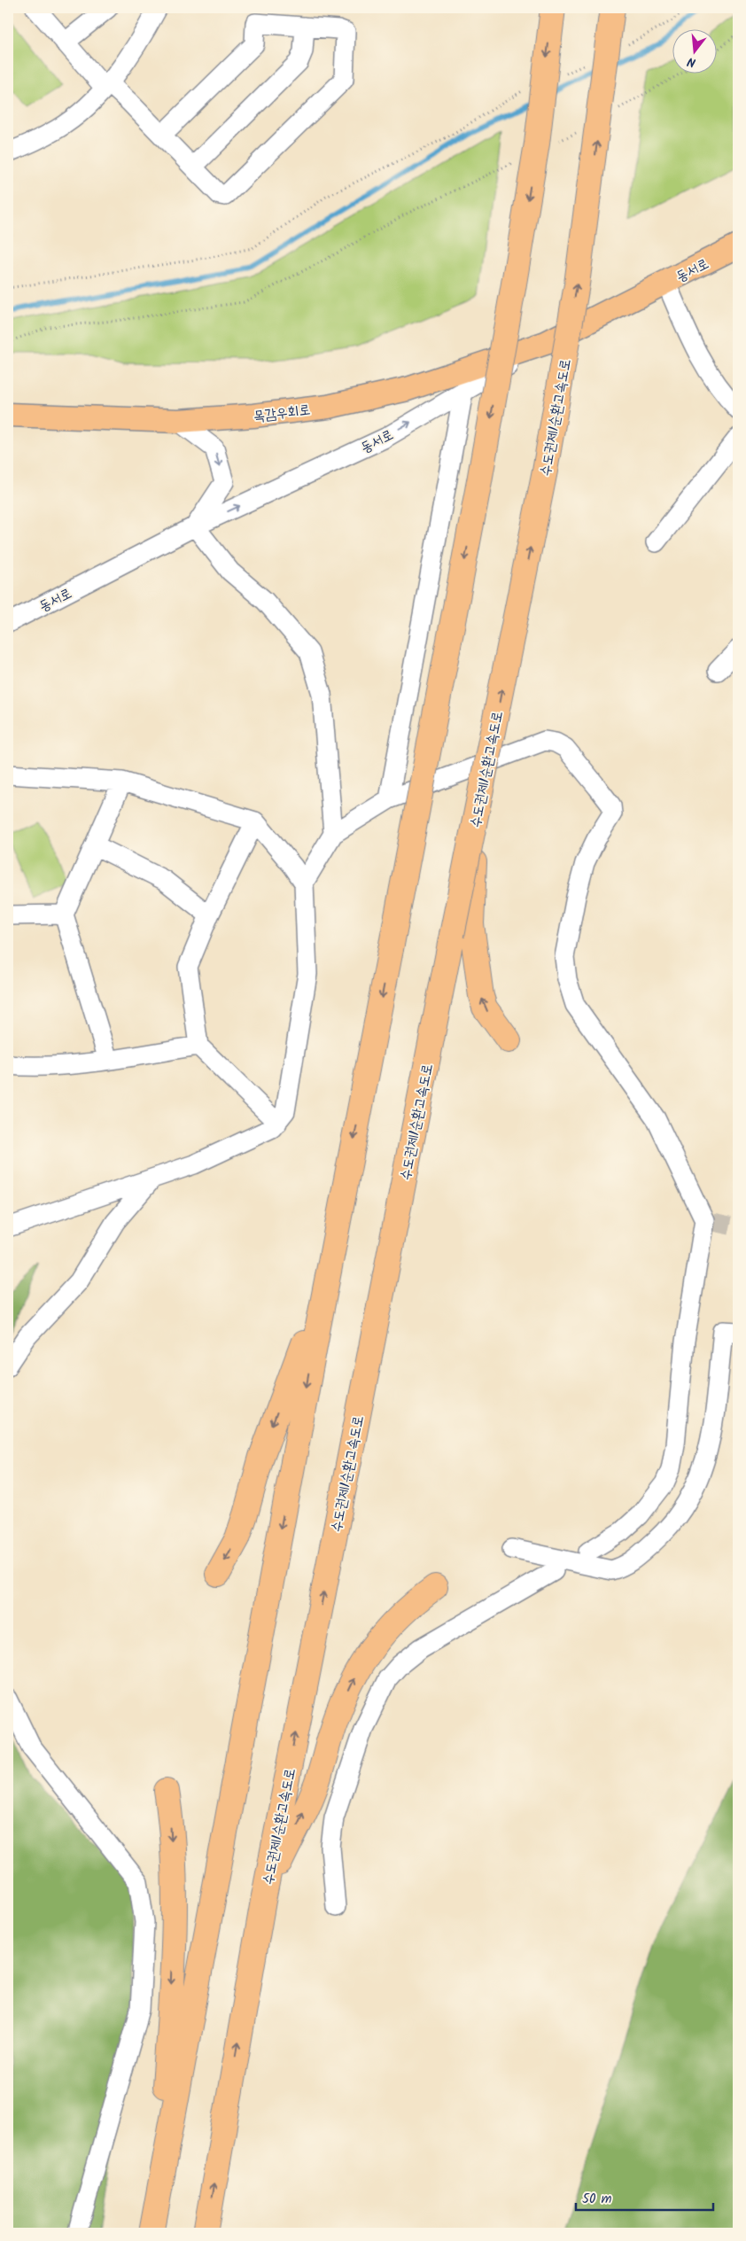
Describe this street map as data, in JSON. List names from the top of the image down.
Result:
{
  "streets": {
    "highway": ["수도권제1순환고속도로"],
    "main road": ["동서로", "목감우회로"]
  },
  "crossings": [
    ["동서로", "목감우회로"]
  ],
  "one_way": ["동서로"],
  "scale_bar": "50 m",
  "north": "bottom"
}
